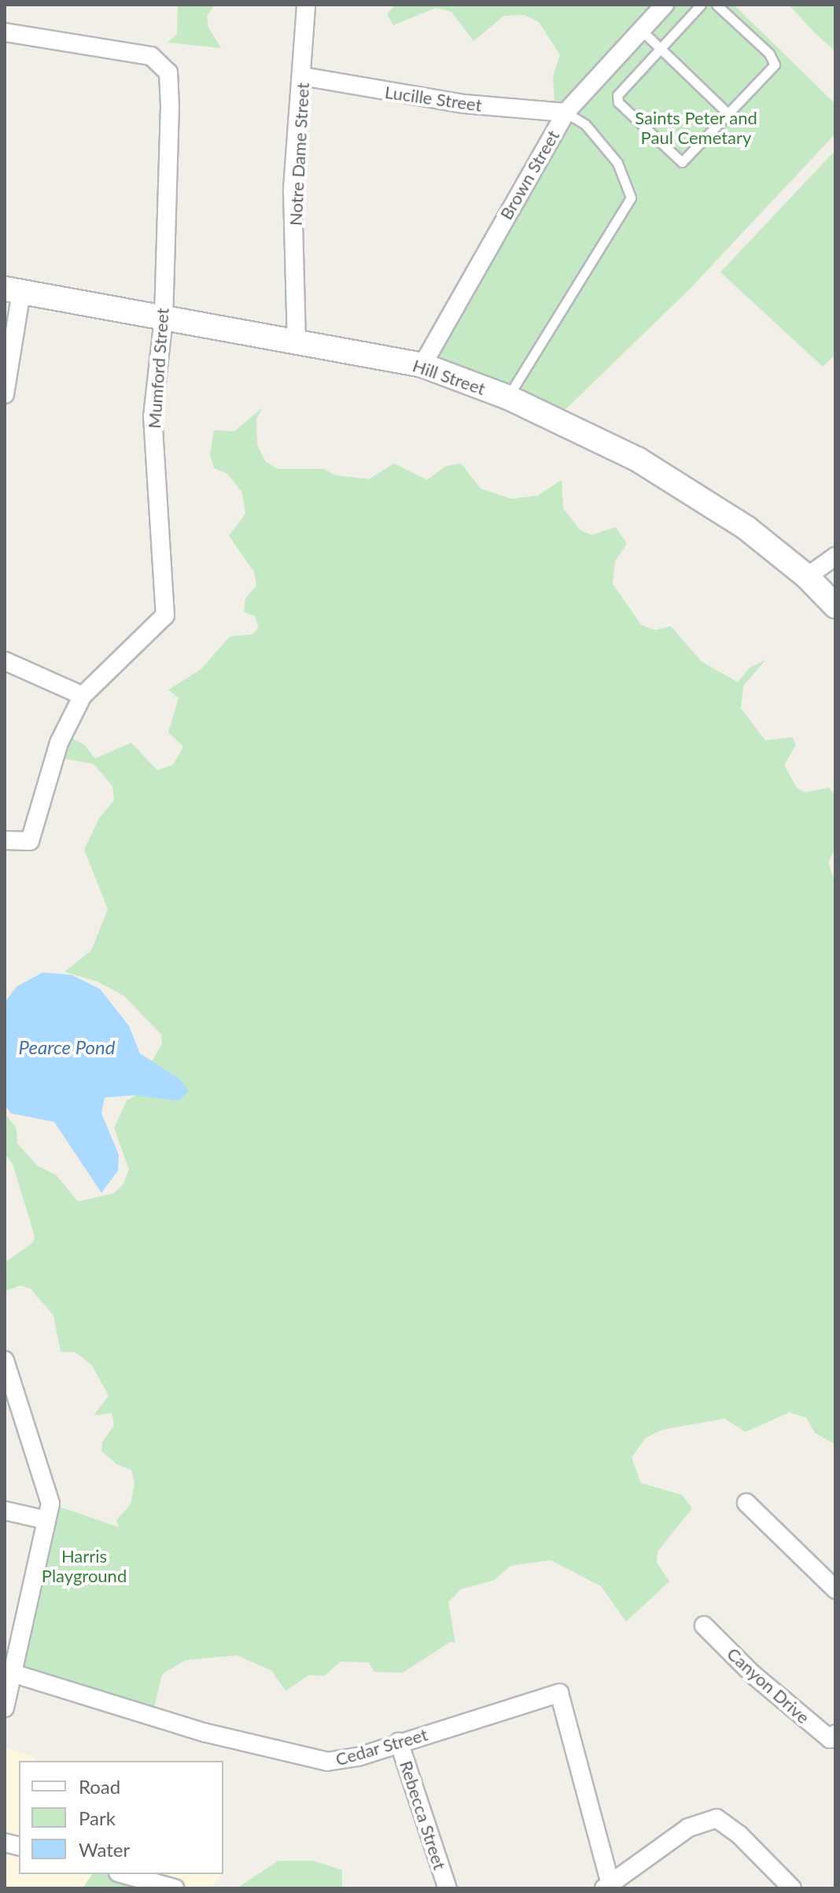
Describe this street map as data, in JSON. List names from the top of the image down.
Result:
{
  "streets": {
    "street": [
      "Lucille Street",
      "Notre Dame Street",
      "Brown Street",
      "Mumford Street",
      "Hill Street",
      "Canyon Drive",
      "Cedar Street",
      "Rebecca Street"
    ]
  },
  "crossings": [
    ["Lucille Street", "Notre Dame Street"],
    ["Lucille Street", "Brown Street"],
    ["Notre Dame Street", "Hill Street"],
    ["Brown Street", "Hill Street"],
    ["Mumford Street", "Hill Street"],
    ["Cedar Street", "Rebecca Street"]
  ],
  "water": ["Pearce Pond"],
  "parks": ["Saints Peter and Paul Cemetary", "Harris Playground"],
  "legend": ["Road", "Park", "Water"]
}
